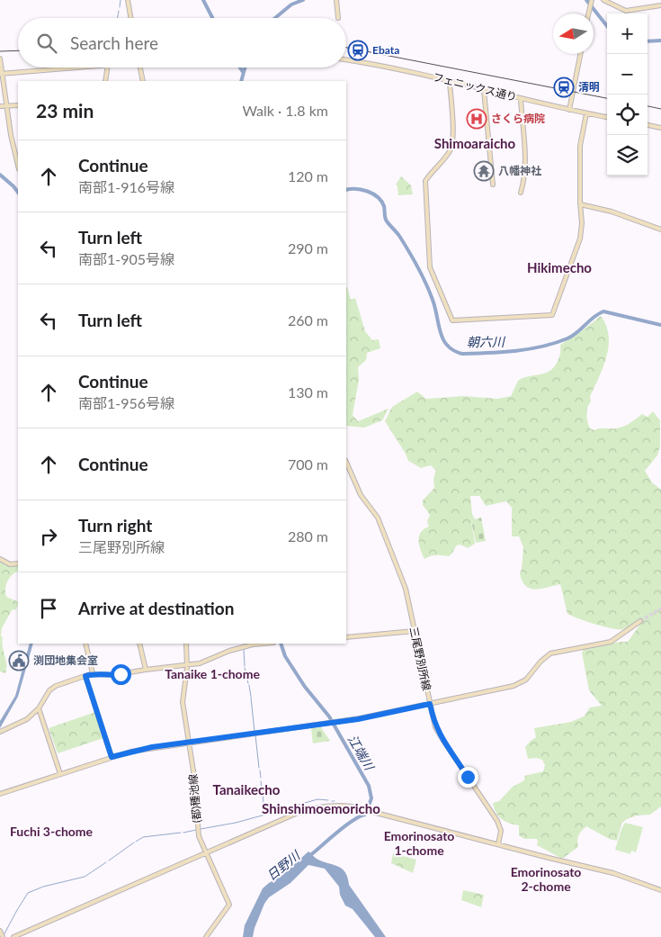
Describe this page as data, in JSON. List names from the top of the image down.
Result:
{
  "streets": {
    "street": ["フェニックス通り", "三尾野別所線", "(都)種池線"]
  },
  "districts": [
    "Shimoaraicho",
    "Hikimecho",
    "Tanaike 1-chome",
    "Tanaikecho",
    "Shinshimoemoricho",
    "Fuchi 3-chome",
    "Emorinosato 1-chome",
    "Emorinosato 2-chome"
  ],
  "water": ["朝六川", "江端川", "日野川"],
  "places": {
    "station": ["Ebata", "清明"],
    "hospital": ["さくら病院"],
    "temple": ["八幡神社"],
    "public building": ["渕団地集会室"]
  },
  "north": "left",
  "page": {
    "map_buttons": ["+", "−"],
    "search": "Search here",
    "heading": ["23 min", "Walk · 1.8 km"],
    "list": [
      ["Continue", "南部1-916号線", "120 m"],
      ["Turn left", "南部1-905号線", "290 m"],
      ["Turn left", "260 m"],
      ["Continue", "南部1-956号線", "130 m"],
      ["Continue", "700 m"],
      ["Turn right", "三尾野別所線", "280 m"],
      "Arrive at destination"
    ]
  }
}
